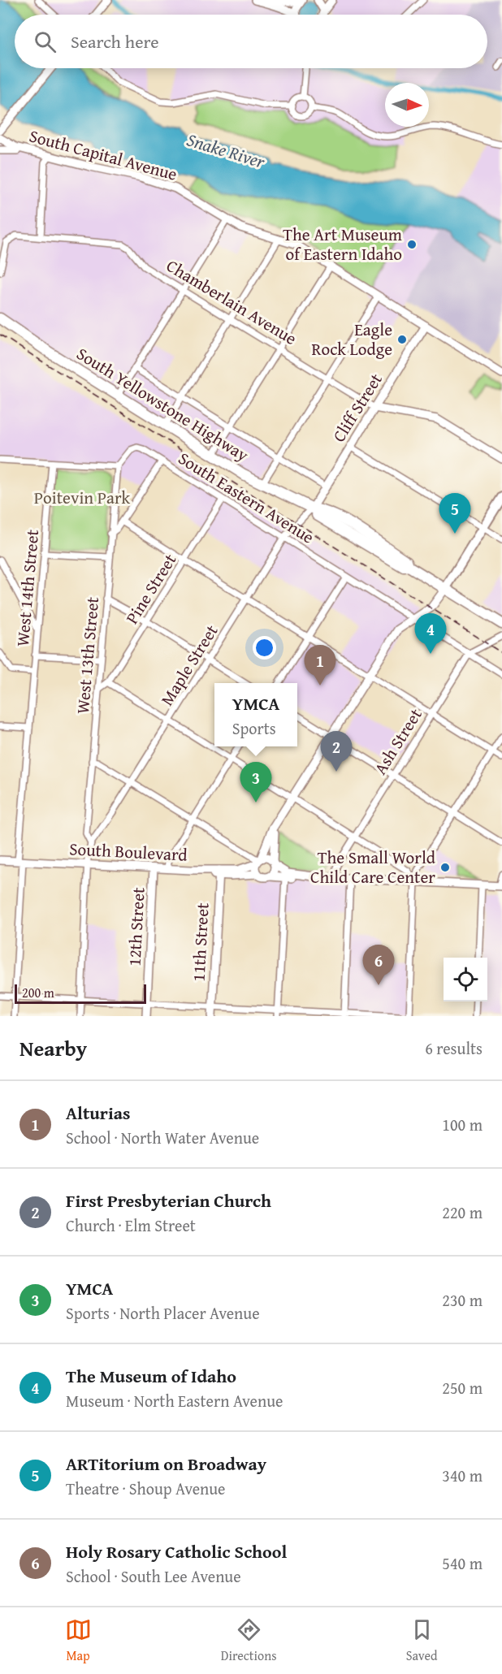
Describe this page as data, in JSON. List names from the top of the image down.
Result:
{
  "streets": {
    "highway": ["South Yellowstone Highway"],
    "street": [
      "South Capital Avenue",
      "Chamberlain Avenue",
      "Cliff Street",
      "South Eastern Avenue",
      "West 14th Street",
      "Pine Street",
      "West 13th Street",
      "Maple Street",
      "Ash Street",
      "South Boulevard",
      "12th Street",
      "11th Street"
    ]
  },
  "crossings": [
    ["South Capital Avenue", "Cliff Street"],
    ["Chamberlain Avenue", "Cliff Street"],
    ["South Yellowstone Highway", "Cliff Street"],
    ["South Yellowstone Highway", "Maple Street"],
    ["Cliff Street", "Maple Street"],
    ["South Eastern Avenue", "Pine Street"],
    ["South Eastern Avenue", "West 13th Street"],
    ["South Eastern Avenue", "Maple Street"],
    ["South Eastern Avenue", "Ash Street"],
    ["West 14th Street", "South Boulevard"],
    ["Pine Street", "West 13th Street"],
    ["West 13th Street", "Maple Street"],
    ["West 13th Street", "South Boulevard"],
    ["South Boulevard", "12th Street"],
    ["South Boulevard", "11th Street"]
  ],
  "water": ["Snake River"],
  "parks": ["Poitevin Park"],
  "places": ["The Art Museum of Eastern Idaho", "Eagle Rock Lodge", "The Small World Child Care Center"],
  "scale_bar": "200 m",
  "north": "right",
  "page": {
    "search": "Search here",
    "pins": [
      "5",
      "4",
      "1",
      "2",
      "3",
      "6"
    ],
    "popup": ["YMCA", "Sports"],
    "scale": "200 m",
    "heading": ["Nearby", "6 results"],
    "list": [
      {
        "mark": "1",
        "name": "Alturias",
        "note": "School · North Water Avenue",
        "value": "100 m"
      },
      {
        "mark": "2",
        "name": "First Presbyterian Church",
        "note": "Church · Elm Street",
        "value": "220 m"
      },
      {
        "mark": "3",
        "name": "YMCA",
        "note": "Sports · North Placer Avenue",
        "value": "230 m"
      },
      {
        "mark": "4",
        "name": "The Museum of Idaho",
        "note": "Museum · North Eastern Avenue",
        "value": "250 m"
      },
      {
        "mark": "5",
        "name": "ARTitorium on Broadway",
        "note": "Theatre · Shoup Avenue",
        "value": "340 m"
      },
      {
        "mark": "6",
        "name": "Holy Rosary Catholic School",
        "note": "School · South Lee Avenue",
        "value": "540 m"
      }
    ],
    "nav": ["Map", "Directions", "Saved"]
  }
}
